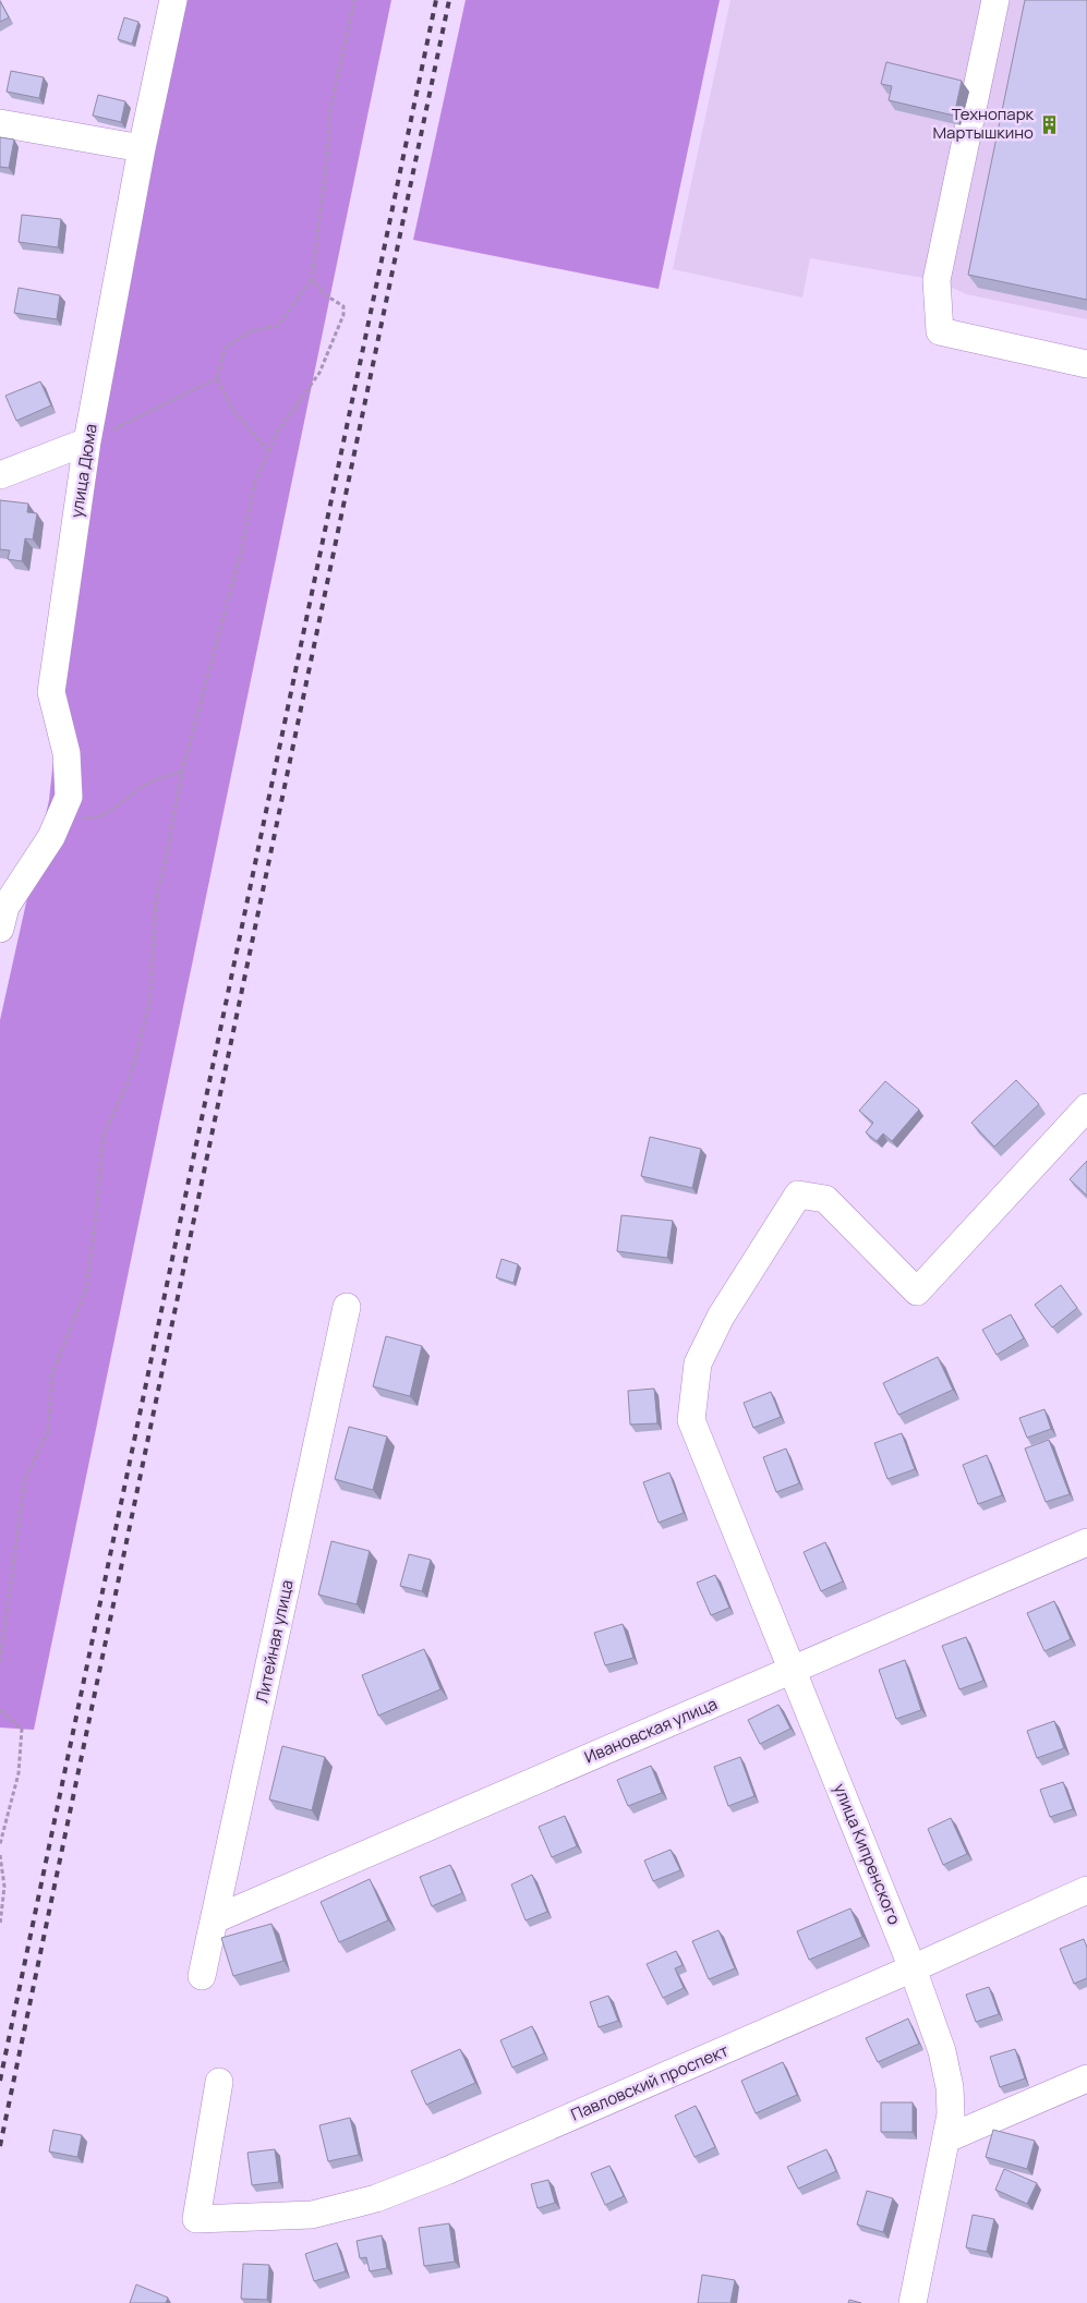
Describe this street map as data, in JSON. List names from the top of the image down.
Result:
{
  "streets": {
    "street": [
      "улица Дюма",
      "Литейная улица",
      "Ивановская улица",
      "улица Кипренского",
      "Павловский проспект"
    ]
  },
  "crossings": [
    ["Литейная улица", "Ивановская улица"],
    ["Ивановская улица", "улица Кипренского"],
    ["улица Кипренского", "Павловский проспект"]
  ],
  "places": {
    "building": ["Технопарк Мартышкино"]
  }
}
